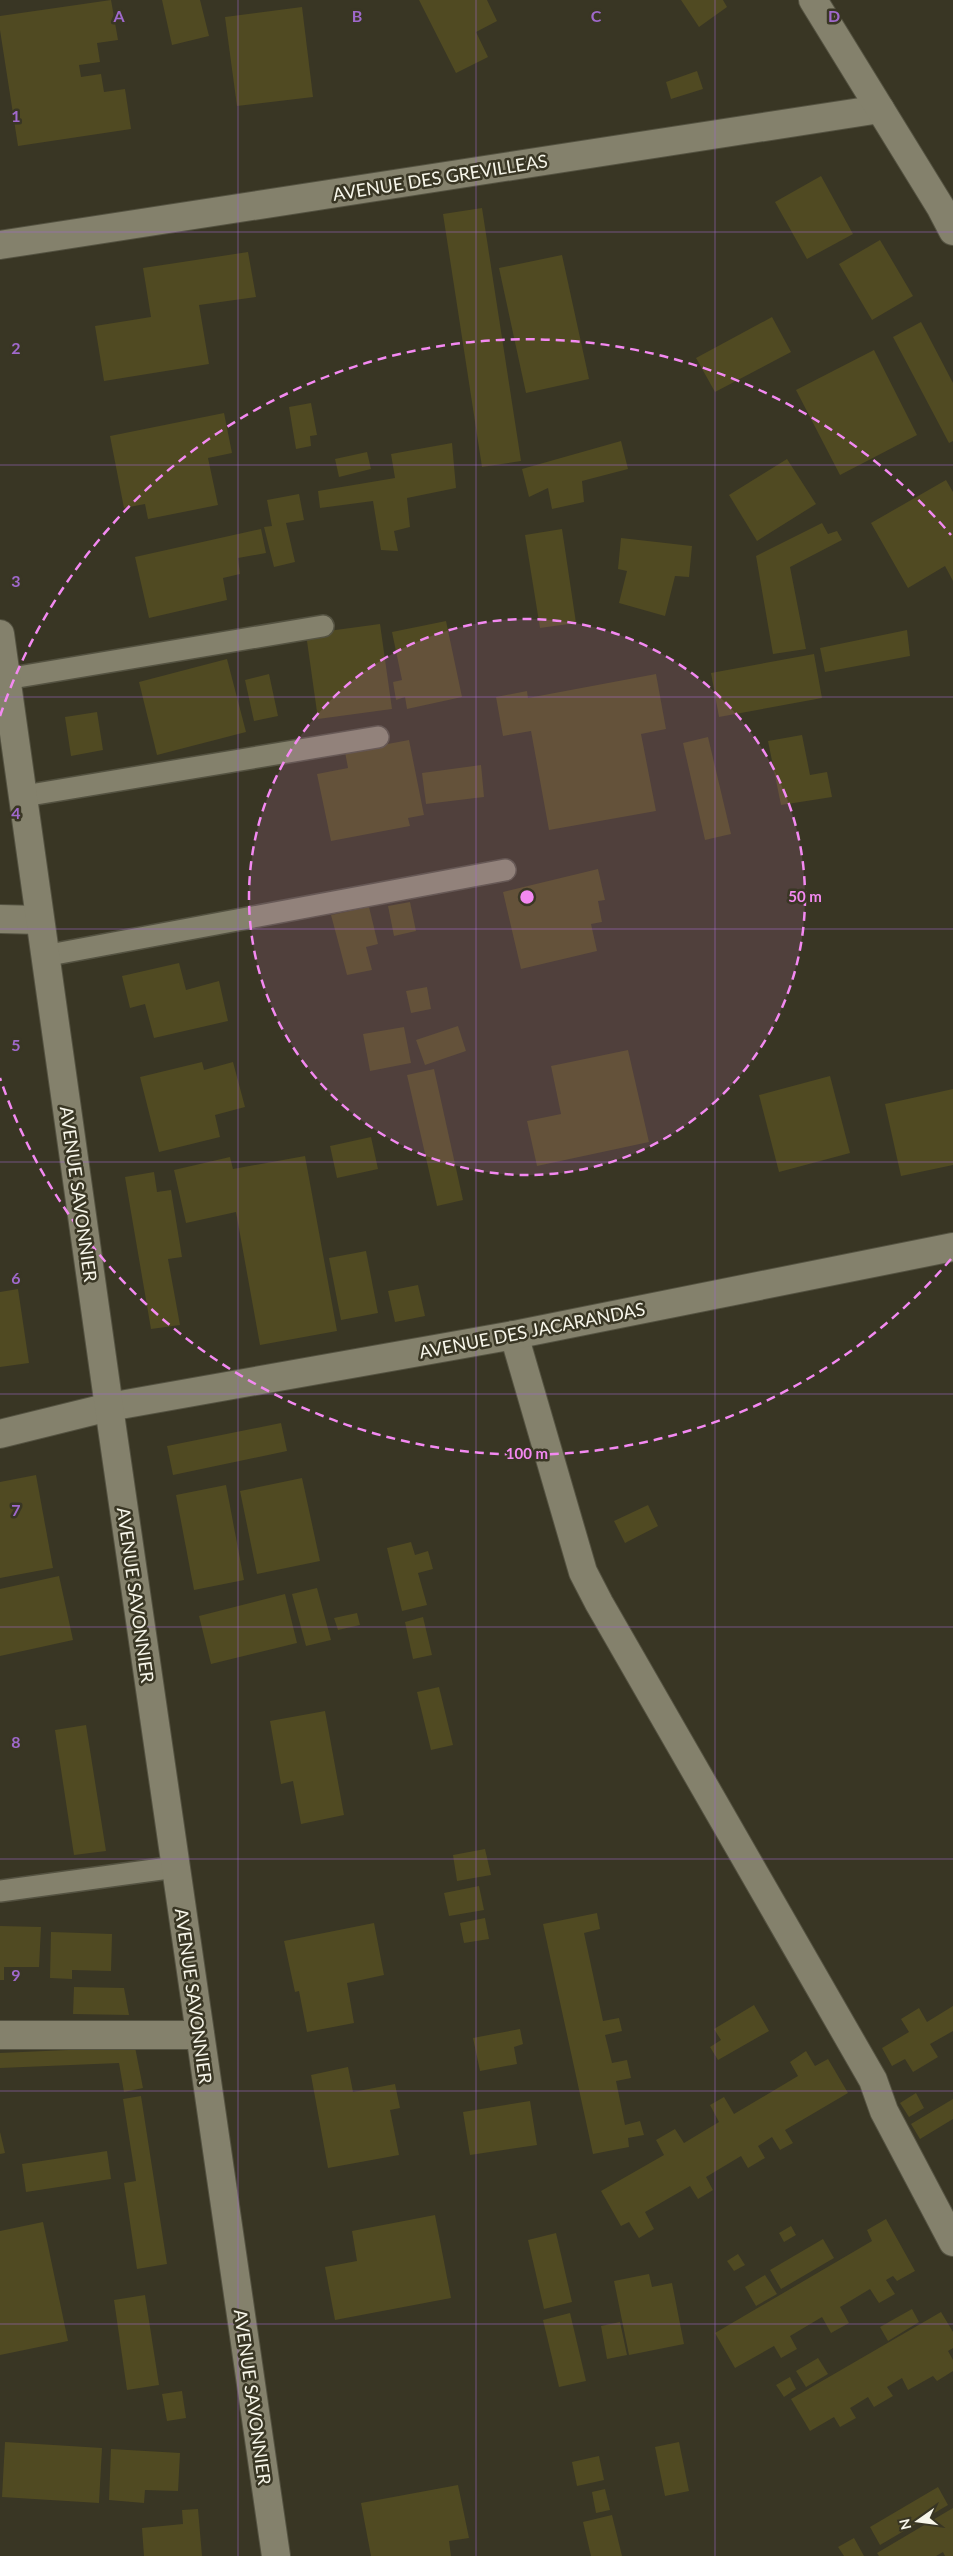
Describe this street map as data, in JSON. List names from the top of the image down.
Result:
{
  "streets": {
    "street": ["AVENUE DES GREVILLEAS", "AVENUE SAVONNIER", "AVENUE DES JACARANDAS"]
  },
  "crossings": [
    ["AVENUE SAVONNIER", "AVENUE DES JACARANDAS"]
  ],
  "north": "left",
  "grid": {
    "columns": [
      "A",
      "B",
      "C",
      "D"
    ],
    "rows": [
      "1",
      "2",
      "3",
      "4",
      "5",
      "6",
      "7",
      "8",
      "9"
    ]
  },
  "rings": ["50 m", "100 m"]
}
